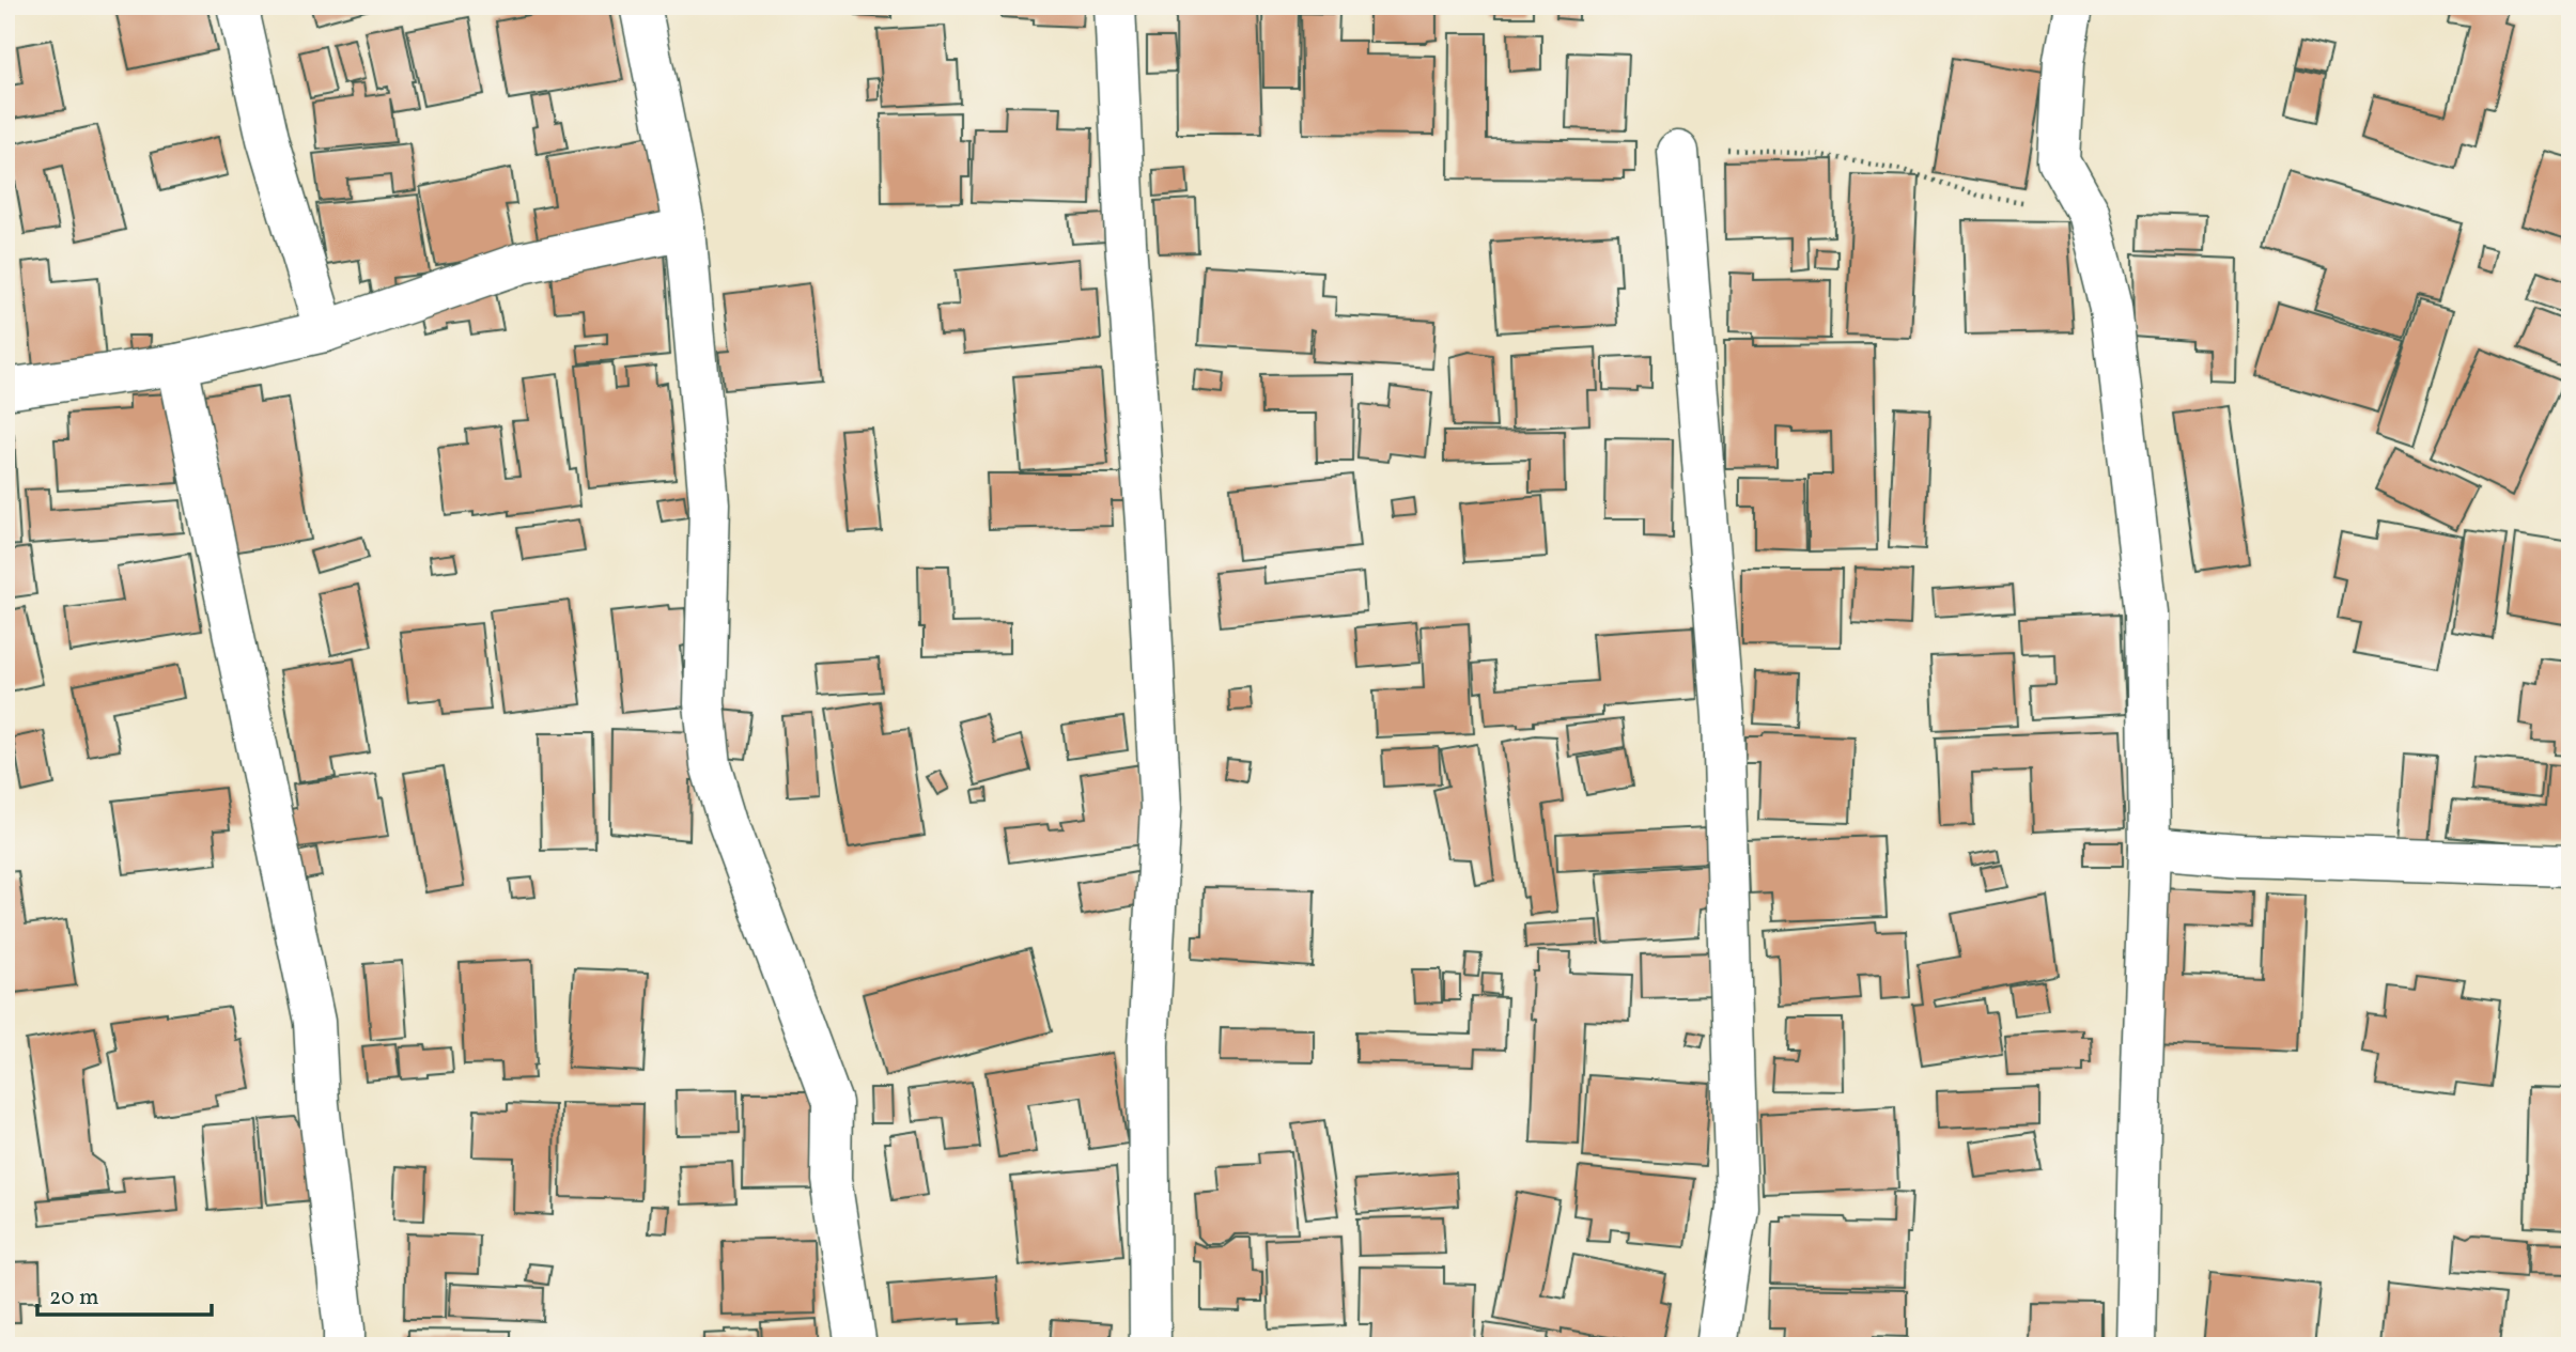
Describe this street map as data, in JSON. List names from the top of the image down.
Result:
{
  "scale_bar": "20 m"
}
